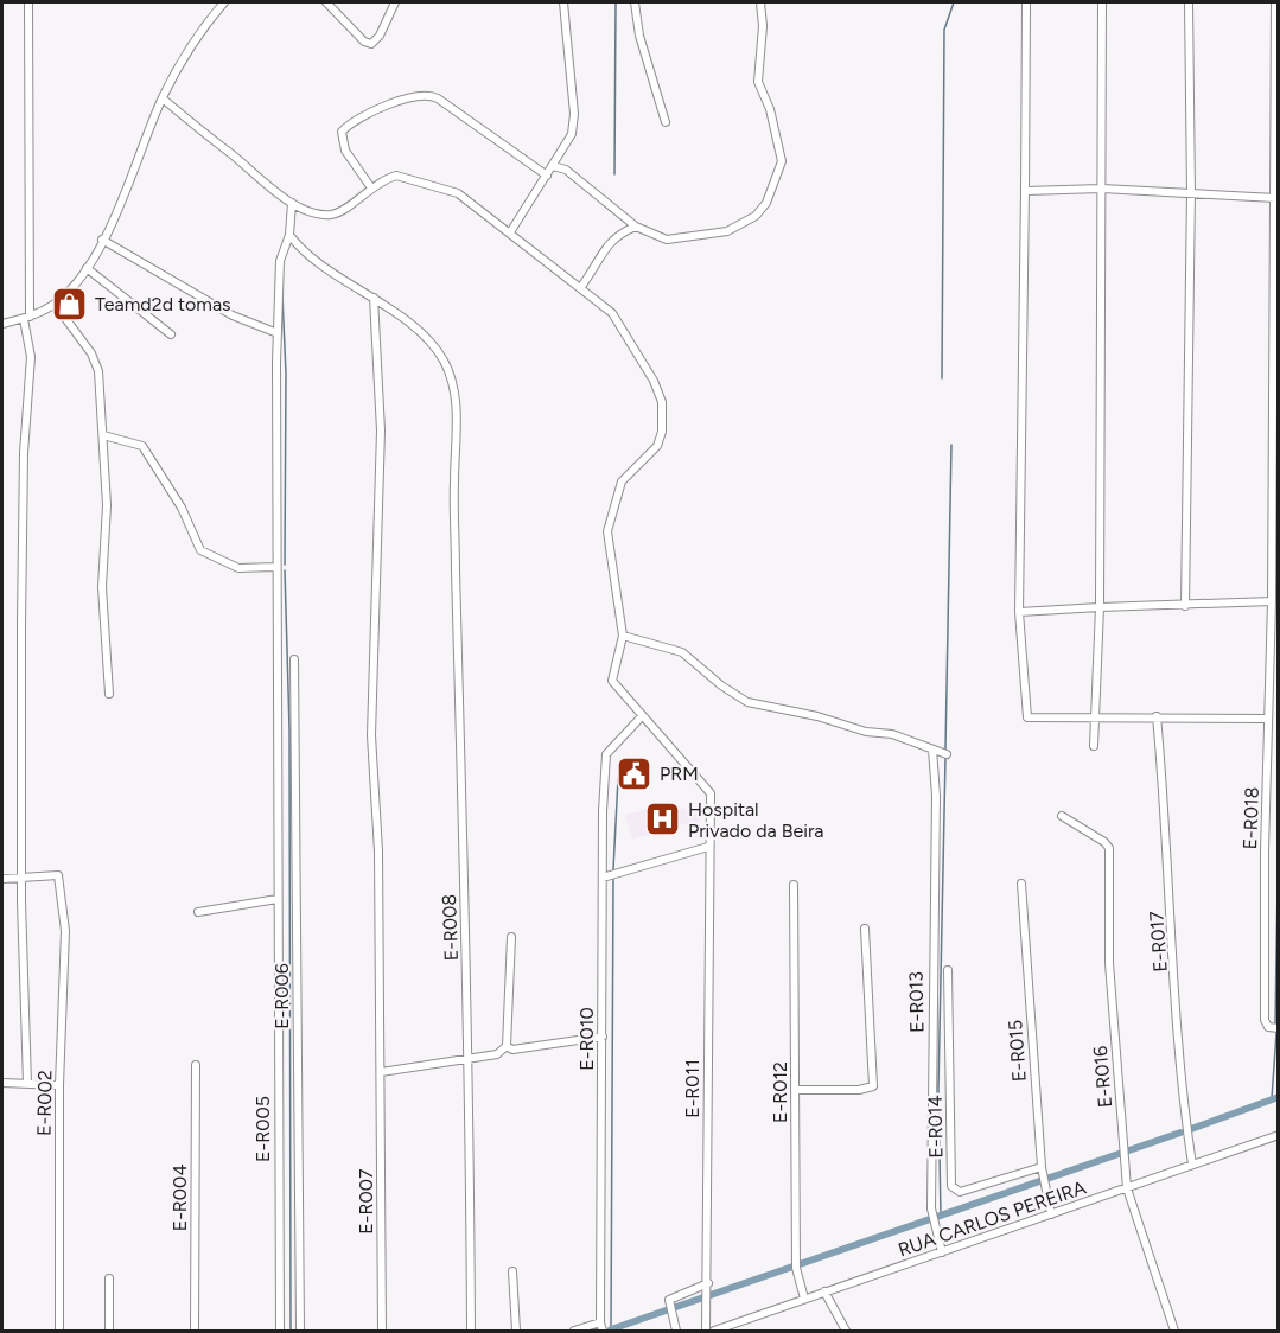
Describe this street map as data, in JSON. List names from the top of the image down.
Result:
{
  "streets": {
    "street": [
      "E-R018",
      "E-R008",
      "E-R017",
      "E-R006",
      "E-R013",
      "E-R010",
      "E-R015",
      "E-R016",
      "E-R011",
      "E-R012",
      "E-R002",
      "E-R014",
      "E-R005",
      "E-R004",
      "E-R007",
      "RUA CARLOS PEREIRA"
    ]
  },
  "crossings": [
    ["E-R008", "E-R007"],
    ["E-R017", "RUA CARLOS PEREIRA"],
    ["E-R013", "RUA CARLOS PEREIRA"],
    ["E-R010", "E-R011"],
    ["E-R015", "E-R014"],
    ["E-R015", "RUA CARLOS PEREIRA"],
    ["E-R016", "RUA CARLOS PEREIRA"],
    ["E-R012", "RUA CARLOS PEREIRA"]
  ],
  "places": {
    "shop": ["Teamd2d tomas"],
    "public building": ["PRM"],
    "hospital": ["Hospital Privado da Beira"]
  }
}
